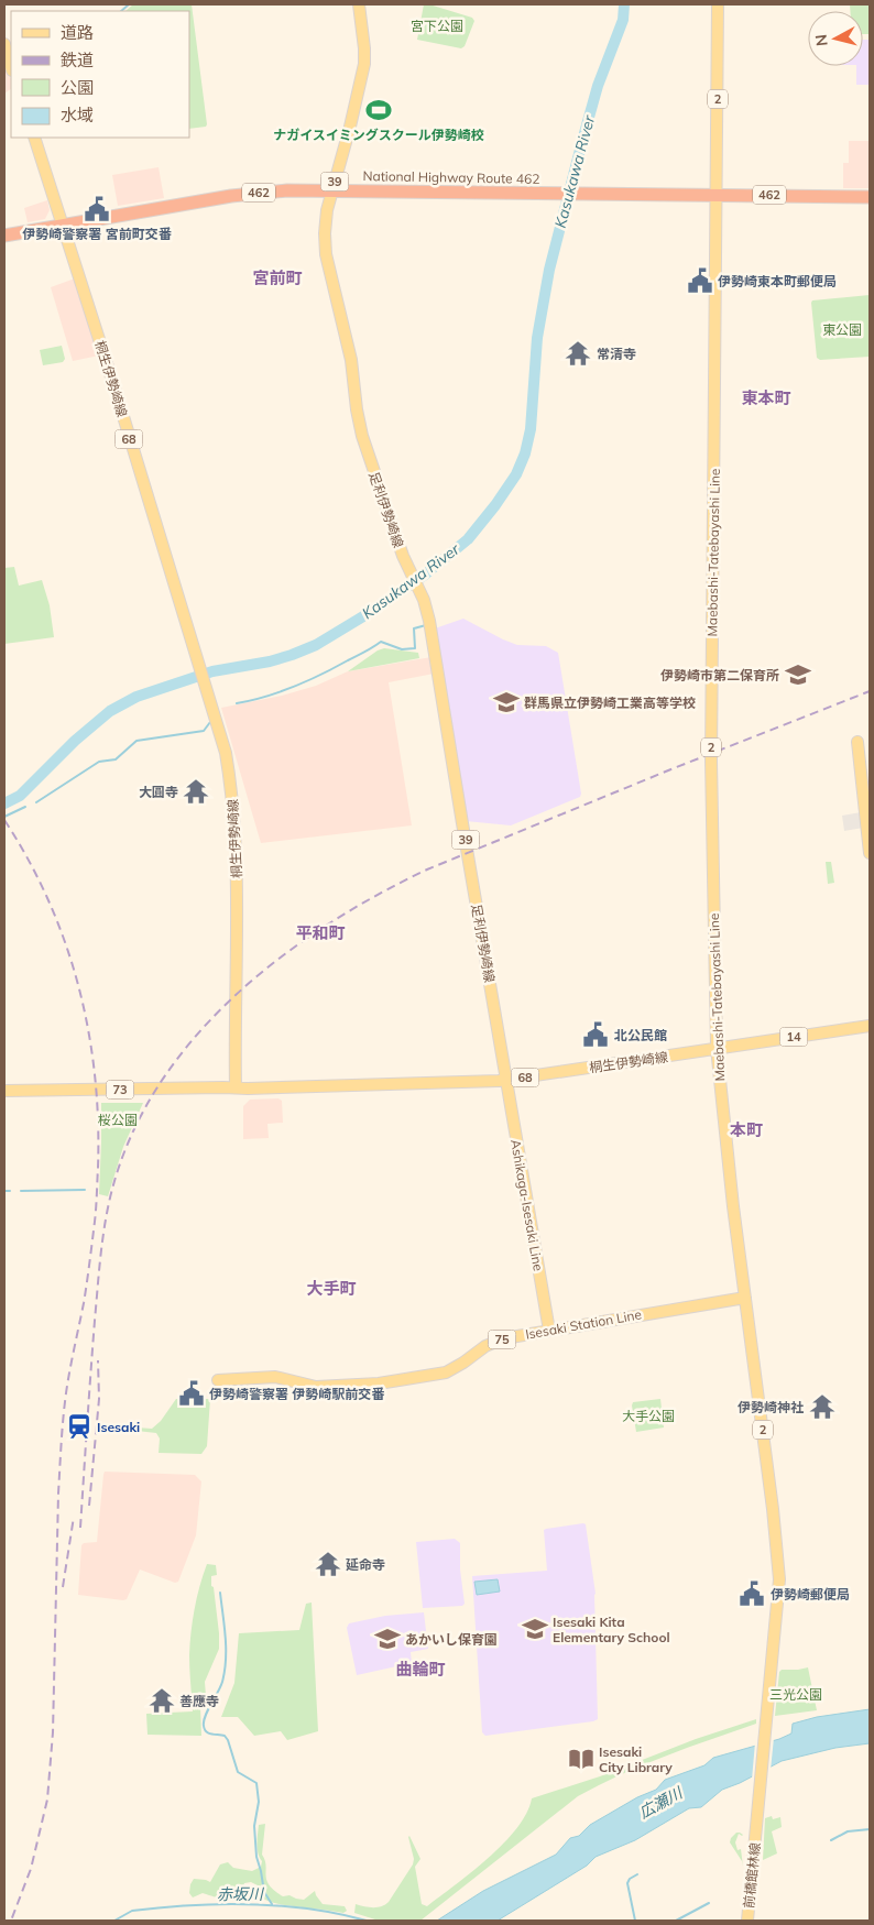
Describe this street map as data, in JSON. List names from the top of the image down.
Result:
{
  "streets": {
    "highway": ["National Highway Route 462", "462"],
    "main road": [
      "2",
      "39",
      "桐生伊勢崎線",
      "68",
      "足利伊勢崎線",
      "Maebashi-Tatebayashi Line",
      "14",
      "73",
      "Ashikaga-Isesaki Line",
      "Isesaki Station Line",
      "75",
      "前橋館林線"
    ]
  },
  "crossings": [
    ["2", "National Highway Route 462"],
    ["2", "Maebashi-Tatebayashi Line"],
    ["National Highway Route 462", "桐生伊勢崎線"],
    ["National Highway Route 462", "足利伊勢崎線"],
    ["National Highway Route 462", "Maebashi-Tatebayashi Line"],
    ["桐生伊勢崎線", "足利伊勢崎線"],
    ["桐生伊勢崎線", "Maebashi-Tatebayashi Line"],
    ["桐生伊勢崎線", "14"],
    ["桐生伊勢崎線", "73"],
    ["桐生伊勢崎線", "Ashikaga-Isesaki Line"],
    ["足利伊勢崎線", "Ashikaga-Isesaki Line"],
    ["Maebashi-Tatebayashi Line", "14"],
    ["Maebashi-Tatebayashi Line", "Isesaki Station Line"],
    ["Maebashi-Tatebayashi Line", "前橋館林線"],
    ["Ashikaga-Isesaki Line", "Isesaki Station Line"]
  ],
  "districts": [
    "宮前町",
    "東本町",
    "平和町",
    "本町",
    "大手町",
    "曲輪町"
  ],
  "water": ["Kasukawa River", "広瀬川", "赤坂川"],
  "parks": [
    "宮下公園",
    "東公園",
    "桜公園",
    "大手公園",
    "三光公園"
  ],
  "places": {
    "sports": ["ナガイスイミングスクール伊勢崎校"],
    "public building": [
      "伊勢崎警察署 宮前町交番",
      "伊勢崎東本町郵便局",
      "北公民館",
      "伊勢崎警察署 伊勢崎駅前交番",
      "伊勢崎郵便局"
    ],
    "temple": [
      "常清寺",
      "大圓寺",
      "伊勢崎神社",
      "延命寺",
      "善應寺"
    ],
    "school or university": [
      "伊勢崎市第二保育所",
      "群馬県立伊勢崎工業高等学校",
      "Isesaki Kita Elementary School",
      "あかいし保育園"
    ],
    "station": ["Isesaki"],
    "library": ["Isesaki City Library"]
  },
  "legend": [
    "道路",
    "鉄道",
    "公園",
    "水域"
  ],
  "north": "left"
}
